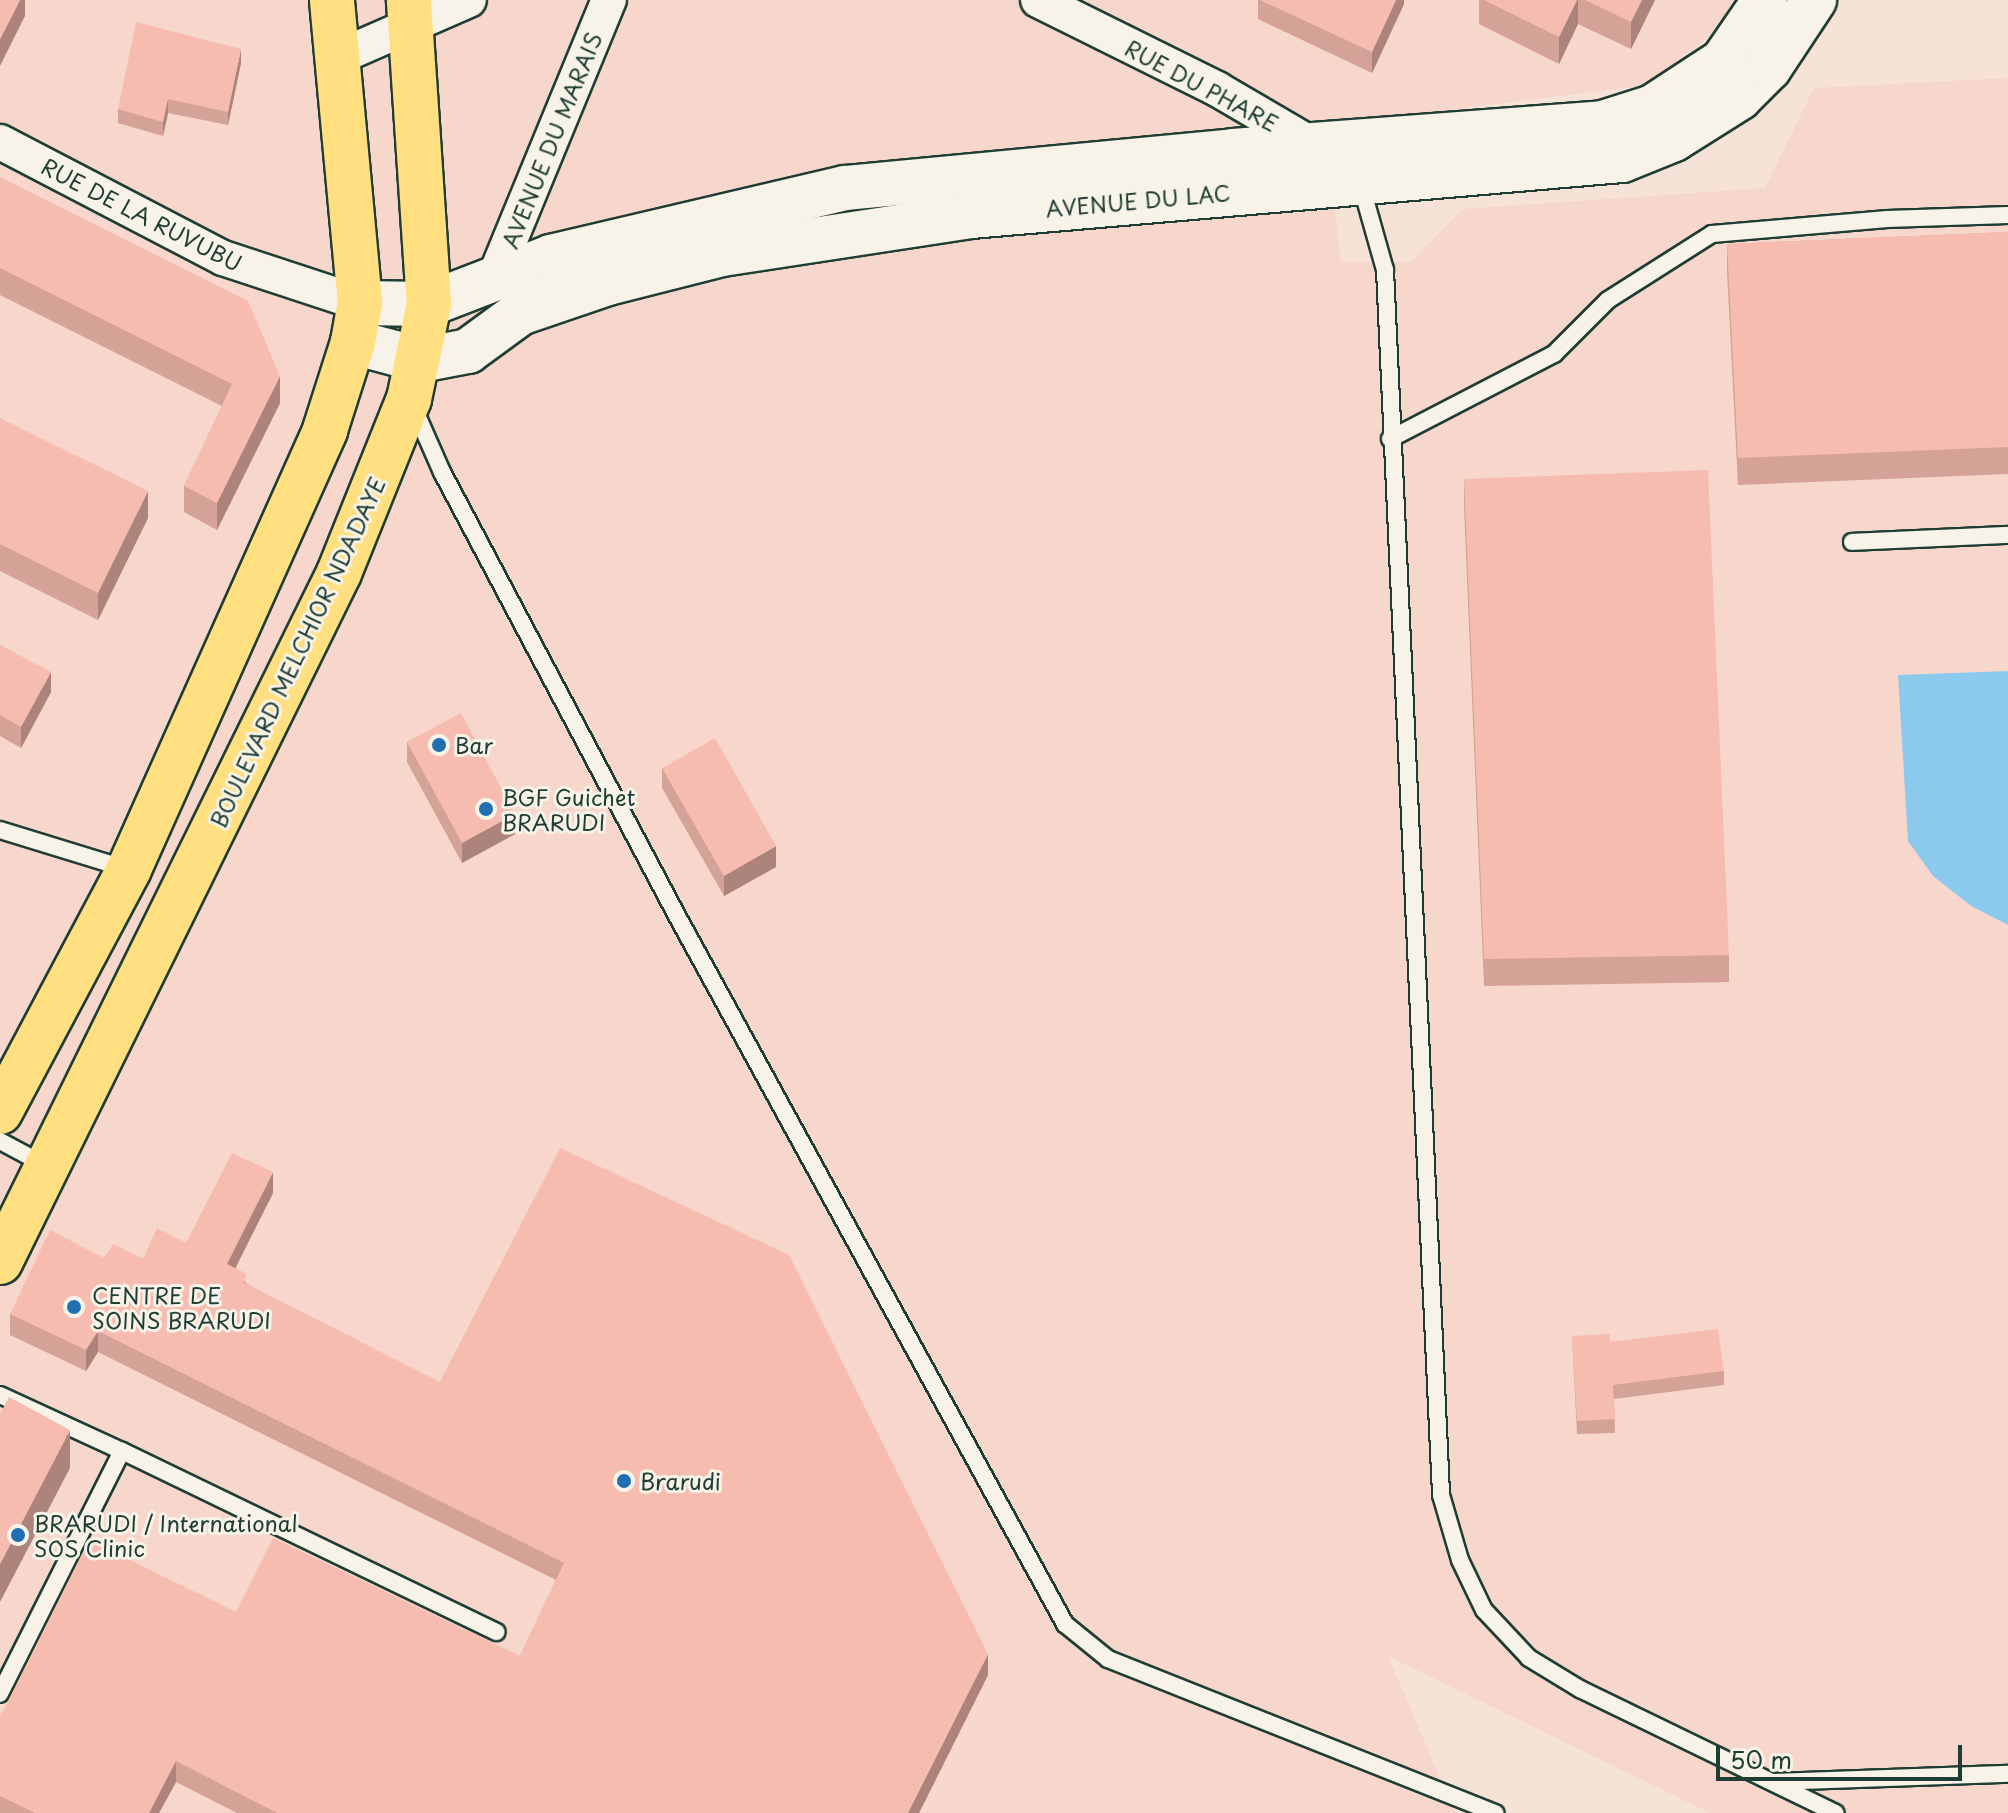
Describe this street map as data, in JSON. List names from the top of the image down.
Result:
{
  "streets": {
    "main road": ["AVENUE DU LAC", "BOULEVARD MELCHIOR NDADAYE"],
    "street": ["RUE DU PHARE", "AVENUE DU MARAIS", "RUE DE LA RUVUBU"]
  },
  "crossings": [
    ["RUE DU PHARE", "AVENUE DU LAC"],
    ["AVENUE DU MARAIS", "AVENUE DU LAC"],
    ["AVENUE DU LAC", "BOULEVARD MELCHIOR NDADAYE"]
  ],
  "places": [
    "Bar",
    "BGF Guichet BRARUDI",
    "CENTRE DE SOINS BRARUDI",
    "Brarudi",
    "BRARUDI / International SOS Clinic"
  ],
  "scale_bar": "50 m"
}
